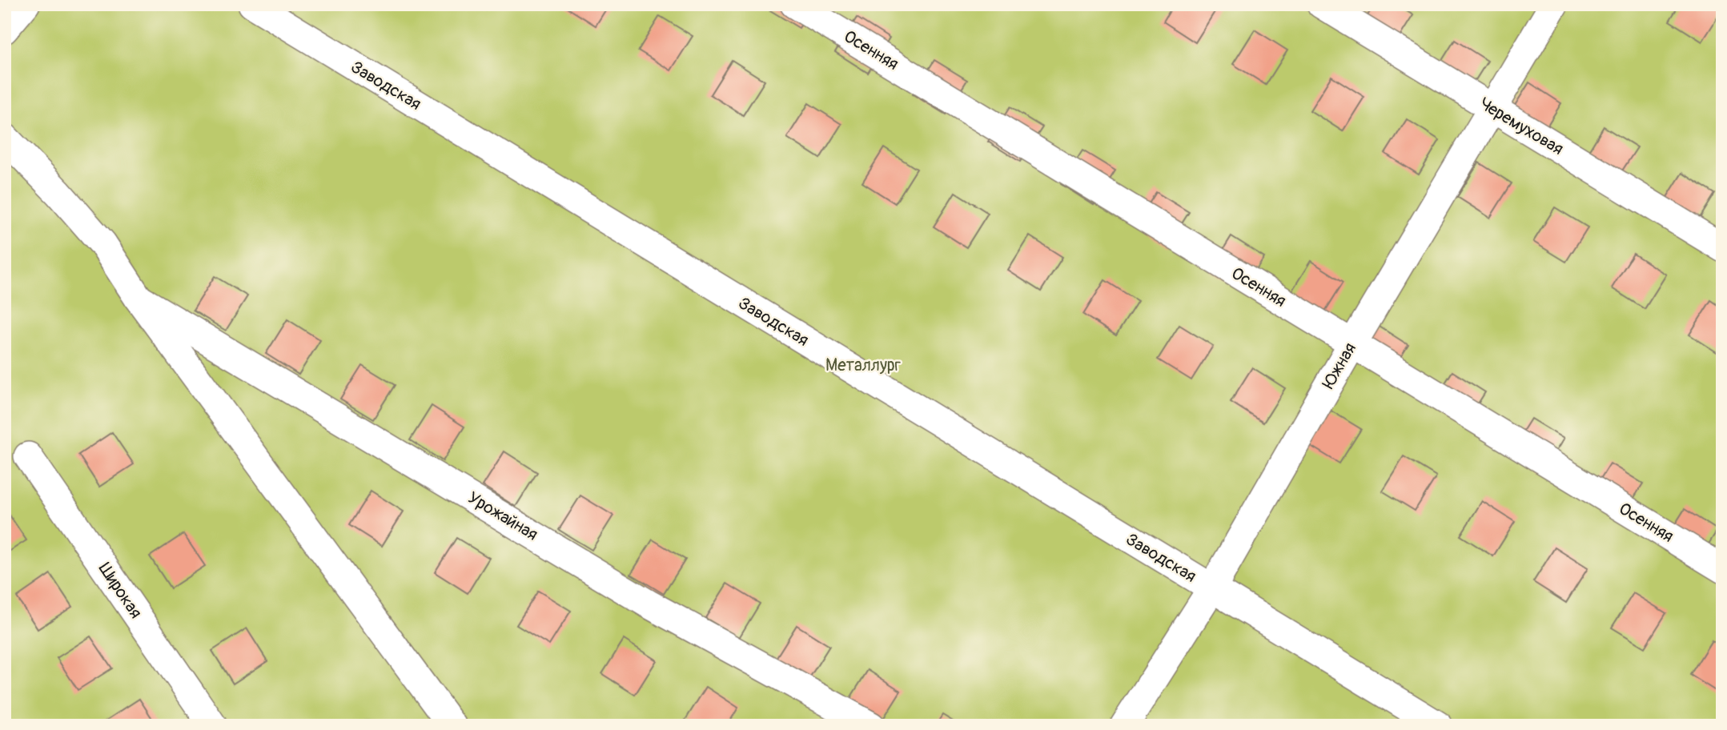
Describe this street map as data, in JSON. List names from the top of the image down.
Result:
{
  "streets": {
    "street": [
      "Осенняя",
      "Заводская",
      "Черемуховая",
      "Южная",
      "Урожайная",
      "Широкая"
    ]
  },
  "crossings": [
    ["Осенняя", "Южная"],
    ["Заводская", "Южная"],
    ["Черемуховая", "Южная"]
  ],
  "parks": ["Металлург"]
}
